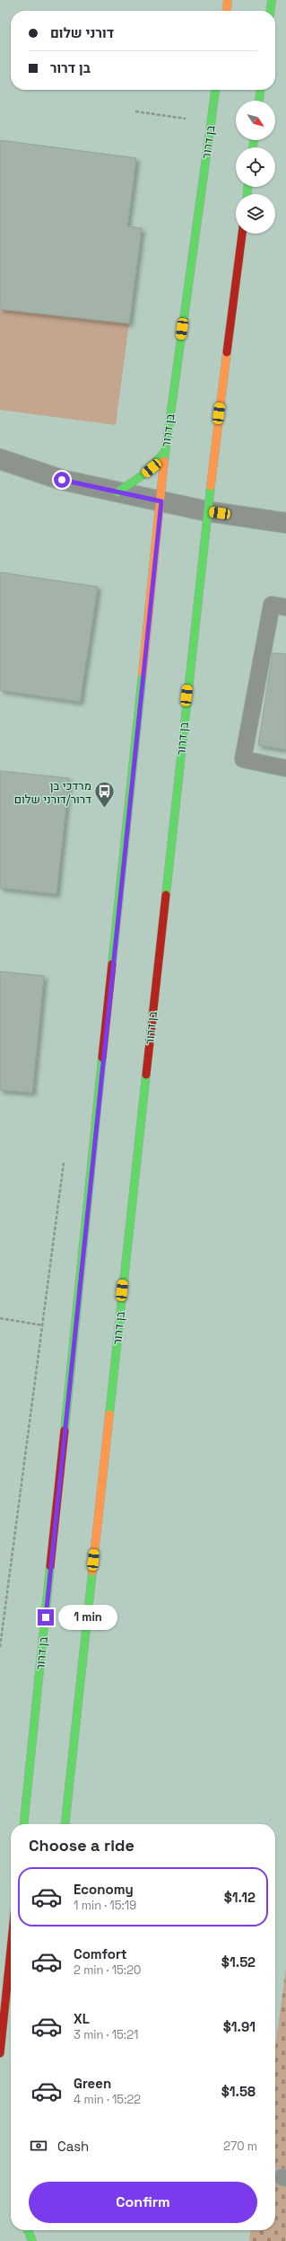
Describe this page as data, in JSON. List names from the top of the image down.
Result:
{
  "streets": {
    "street": ["בן דרור"]
  },
  "places": {
    "bus stop": ["מרדכי בן דרור/דורני שלום"]
  },
  "north": "bottom right",
  "page": {
    "banner": ["דורני שלום", "בן דרור"],
    "bubble": "1 min",
    "heading": "Choose a ride",
    "list": [
      {
        "name": "Economy",
        "note": "1 min · 15:19",
        "value": "$1.12"
      },
      {
        "name": "Comfort",
        "note": "2 min · 15:20",
        "value": "$1.52"
      },
      {
        "name": "XL",
        "note": "3 min · 15:21",
        "value": "$1.91"
      },
      {
        "name": "Green",
        "note": "4 min · 15:22",
        "value": "$1.58"
      }
    ],
    "pay": ["Cash", "270 m"],
    "buttons": "Confirm"
  }
}
